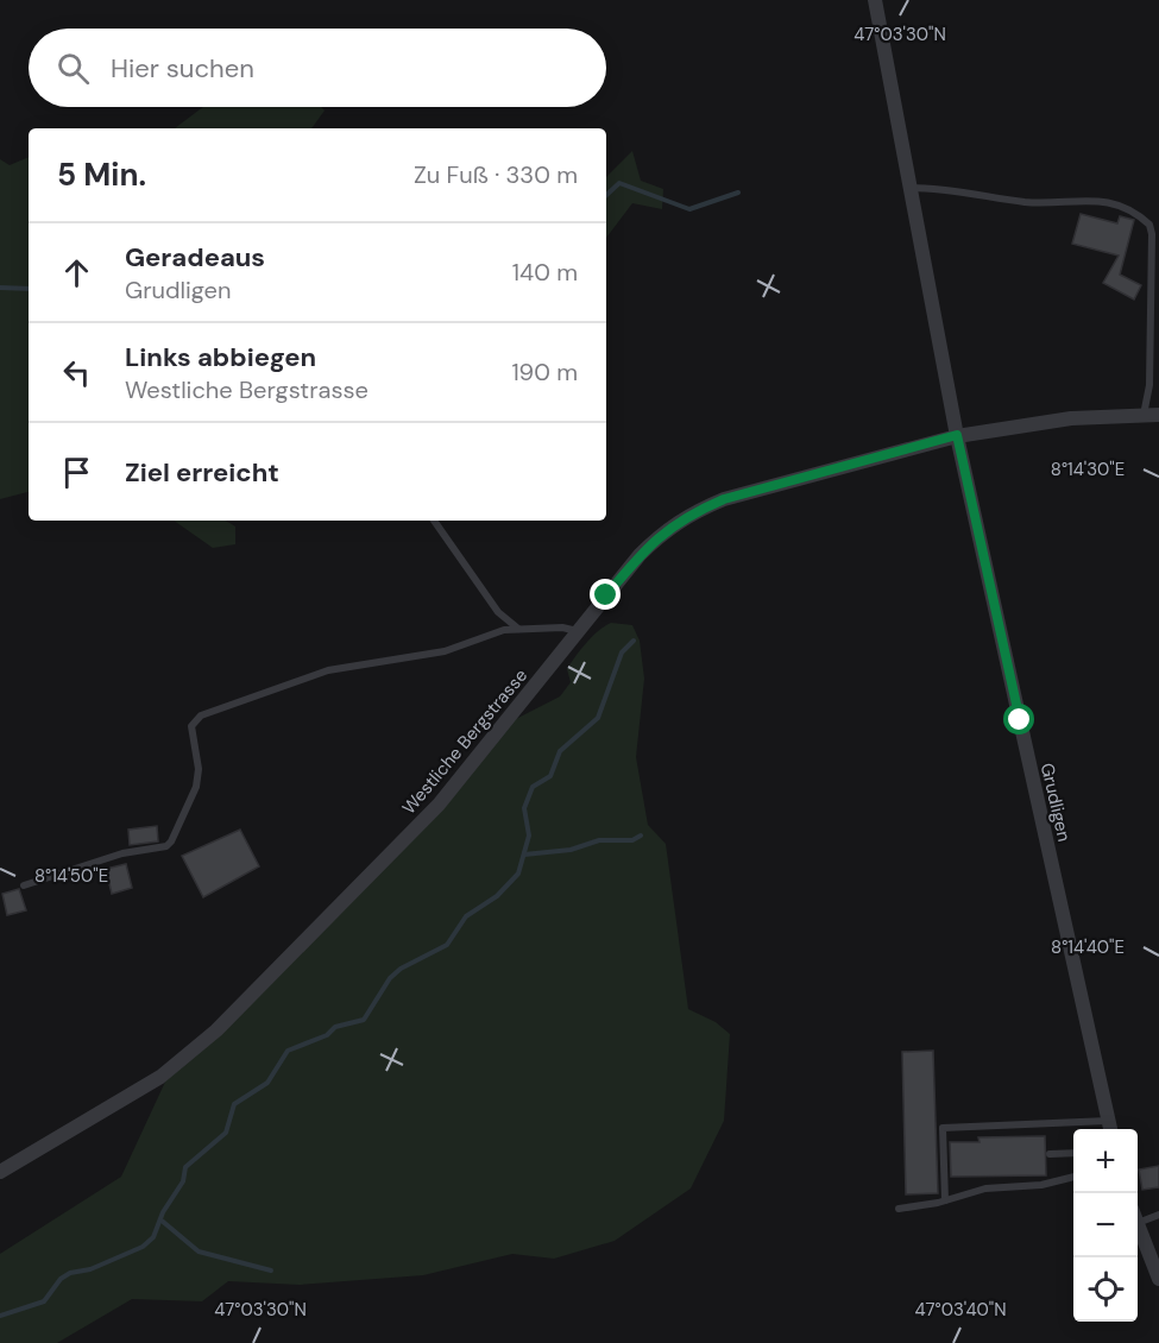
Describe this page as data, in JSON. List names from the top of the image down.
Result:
{
  "streets": {
    "street": ["Westliche Bergstrasse", "Grudligen"]
  },
  "crossings": [
    ["Westliche Bergstrasse", "Grudligen"]
  ],
  "page": {
    "search": "Hier suchen",
    "heading": ["5 Min.", "Zu Fuß · 330 m"],
    "list": [
      ["Geradeaus", "Grudligen", "140 m"],
      ["Links abbiegen", "Westliche Bergstrasse", "190 m"],
      "Ziel erreicht"
    ],
    "map_buttons": ["+", "−"]
  },
  "coordinates": [
    "47°03'30\"N",
    "8°14'30\"E",
    "8°14'50\"E",
    "8°14'40\"E",
    "47°03'40\"N"
  ]
}
